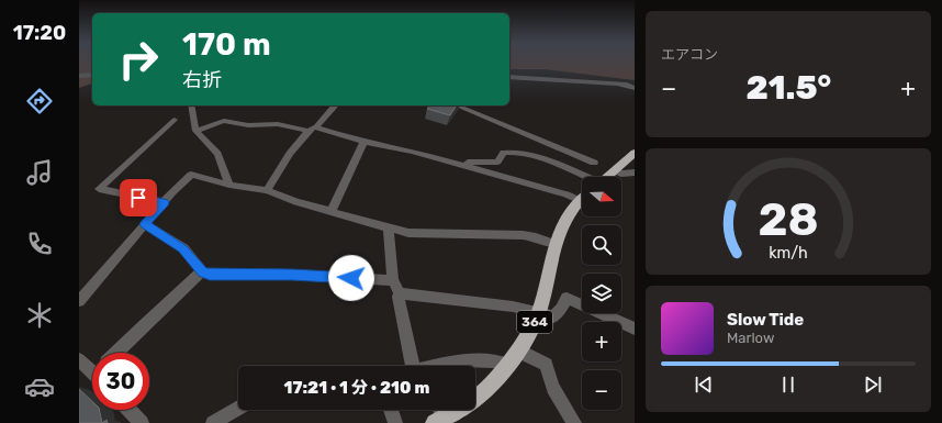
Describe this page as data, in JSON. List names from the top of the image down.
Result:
{
  "streets": {
    "highway": ["364"]
  },
  "north": "right",
  "page": {
    "tabs": "17:20",
    "tile": "エアコン",
    "turn": ["170 m", "右折"],
    "heat": ["−", "21.5°", "+"],
    "map_buttons": ["+", "−"],
    "song": ["Slow Tide", "Marlow"],
    "limit": "30",
    "trip": "17:21 · 1 分 · 210 m",
    "gauge": ["28", "km/h"]
  }
}
